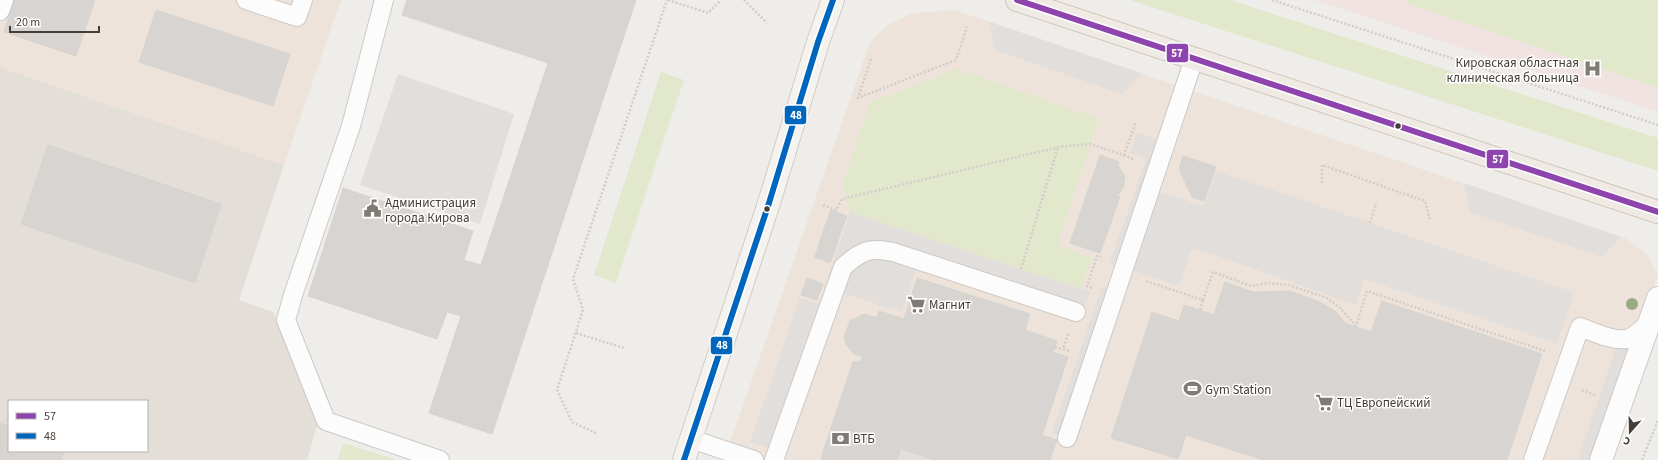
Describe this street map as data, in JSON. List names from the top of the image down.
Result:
{
  "places": {
    "hospital": ["Кировская областная клиническая больница"],
    "public building": ["Администрация города Кирова"],
    "supermarket": ["Магнит", "ТЦ Европейский"],
    "sports": ["Gym Station"],
    "bank": ["ВТБ"]
  },
  "lines": ["transit line 57", "transit line 48"],
  "legend": ["57", "48"],
  "scale_bar": "20 m",
  "north": "bottom"
}
